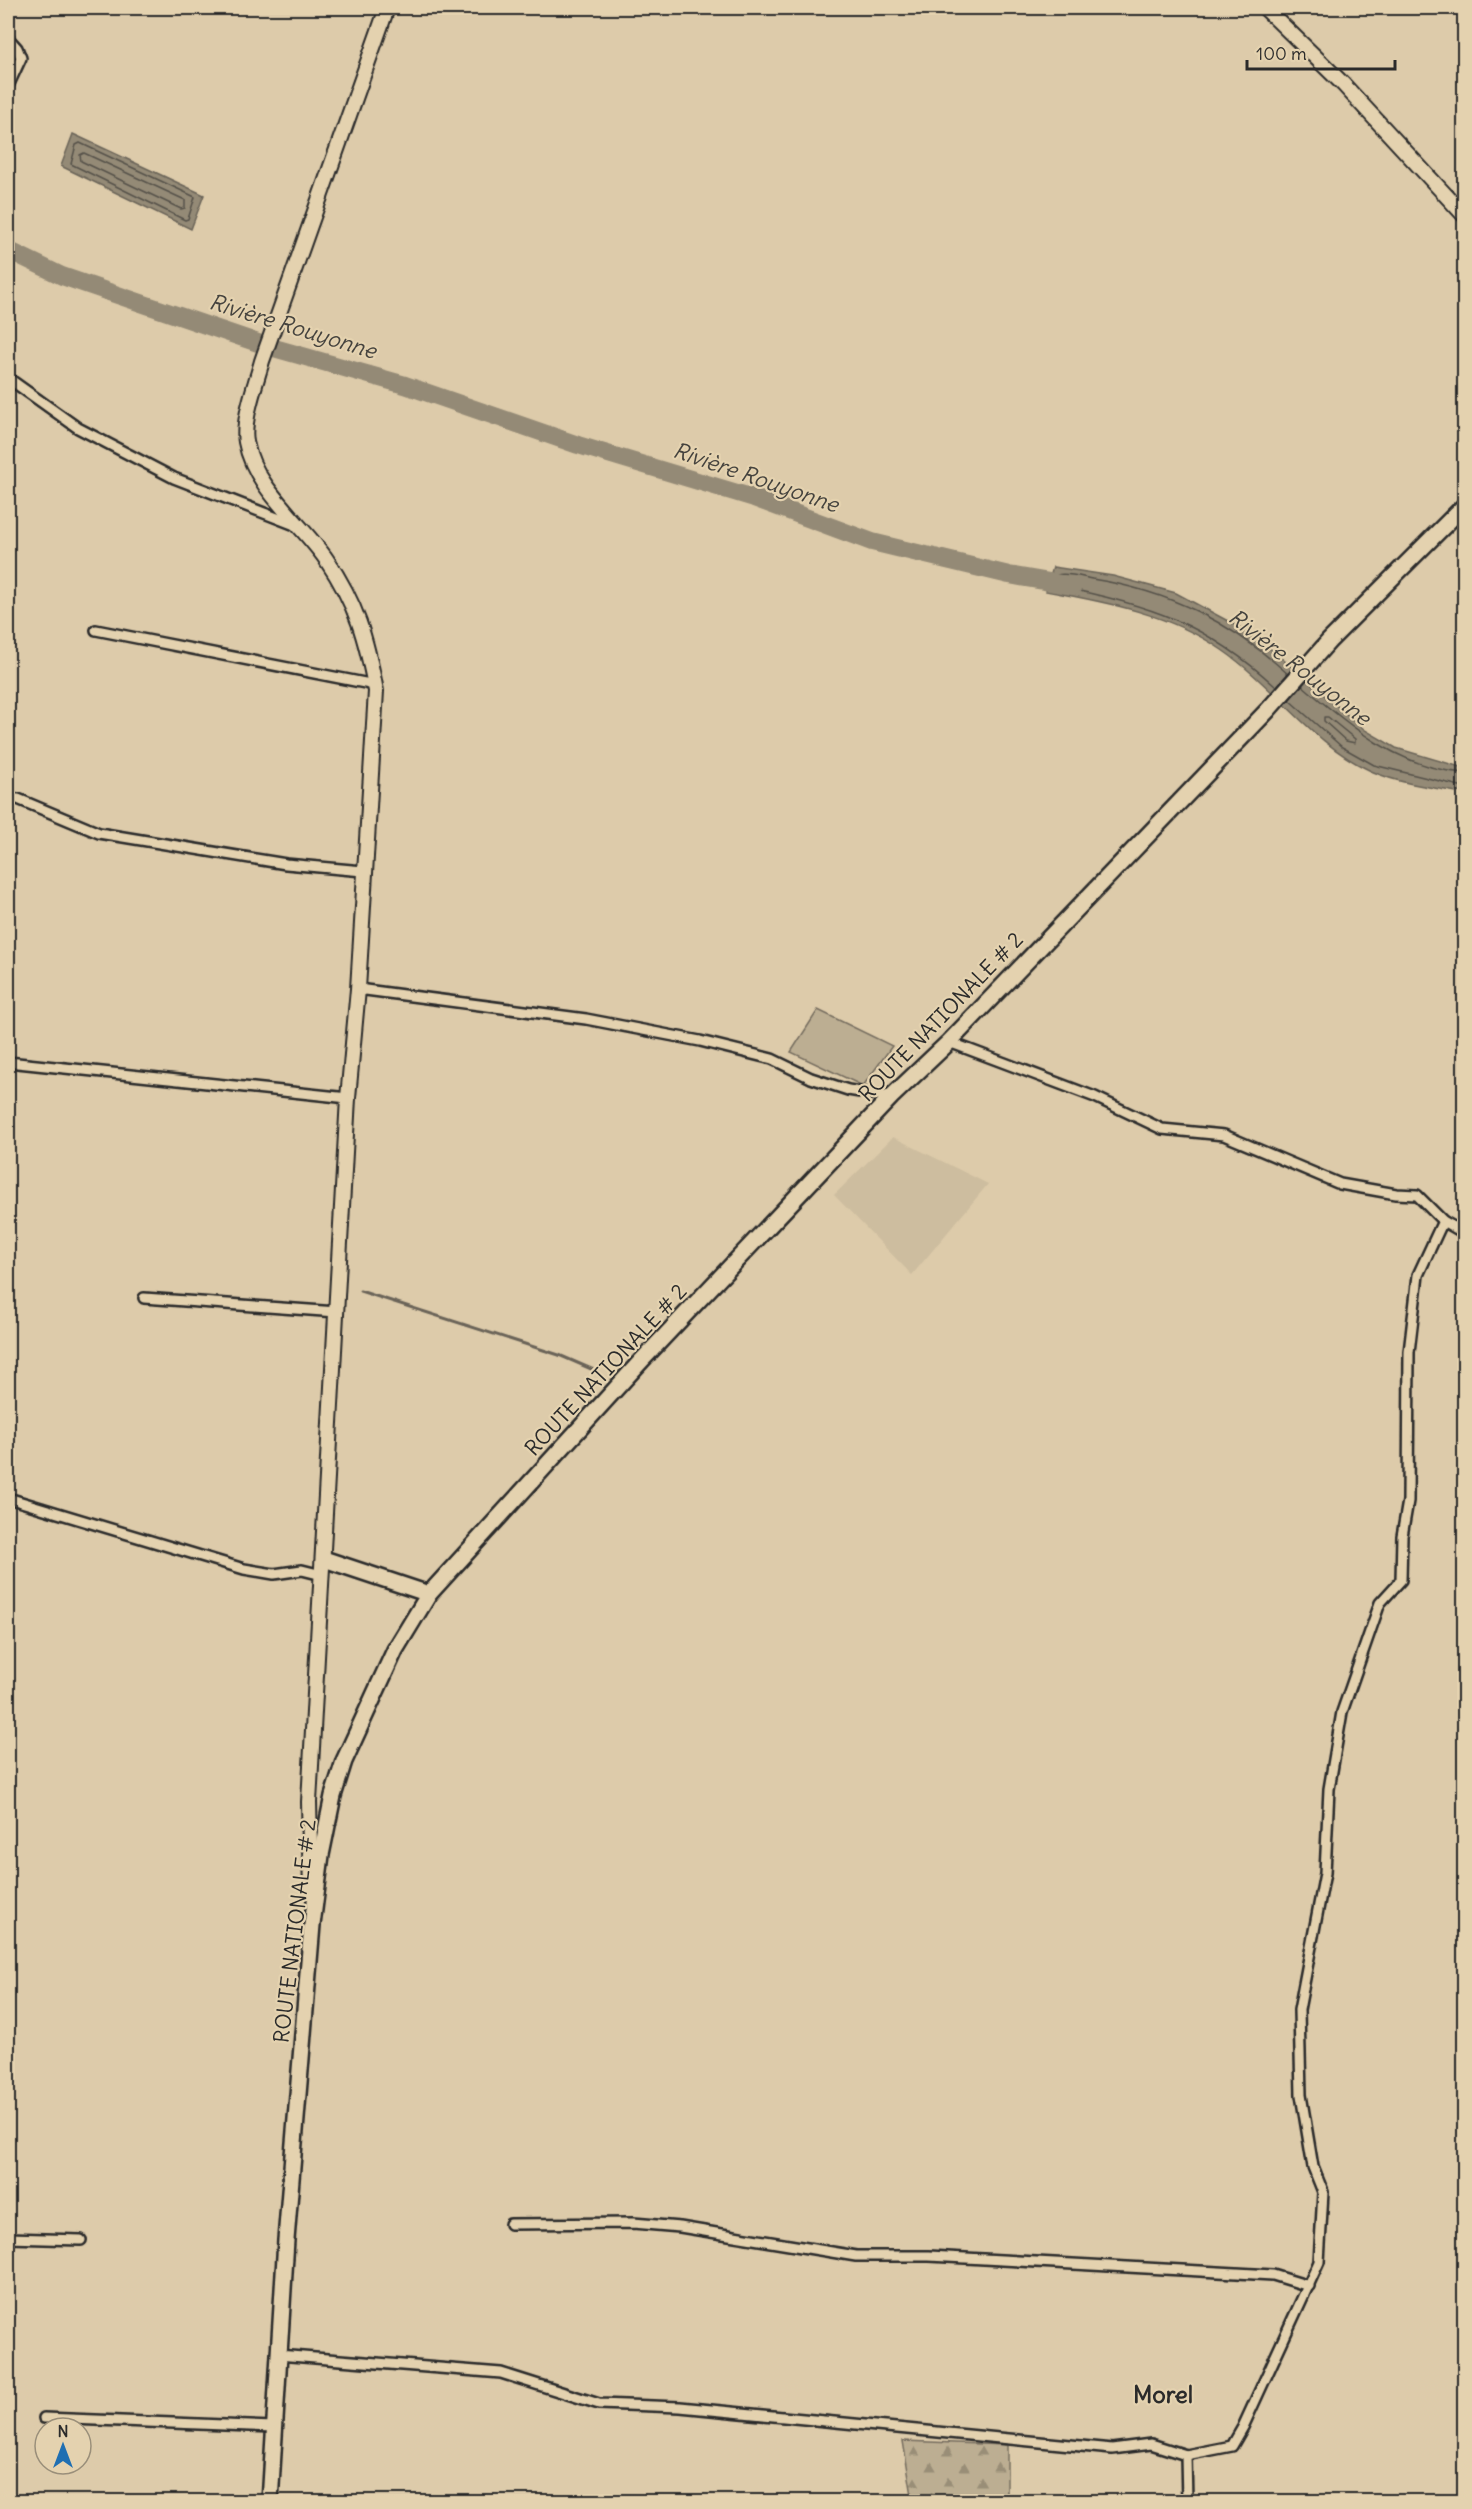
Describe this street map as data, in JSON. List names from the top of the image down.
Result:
{
  "streets": {
    "main road": ["ROUTE NATIONALE # 2"]
  },
  "districts": ["Morel"],
  "water": ["Rivière Rouyonne"],
  "scale_bar": "100 m",
  "north": "top"
}
